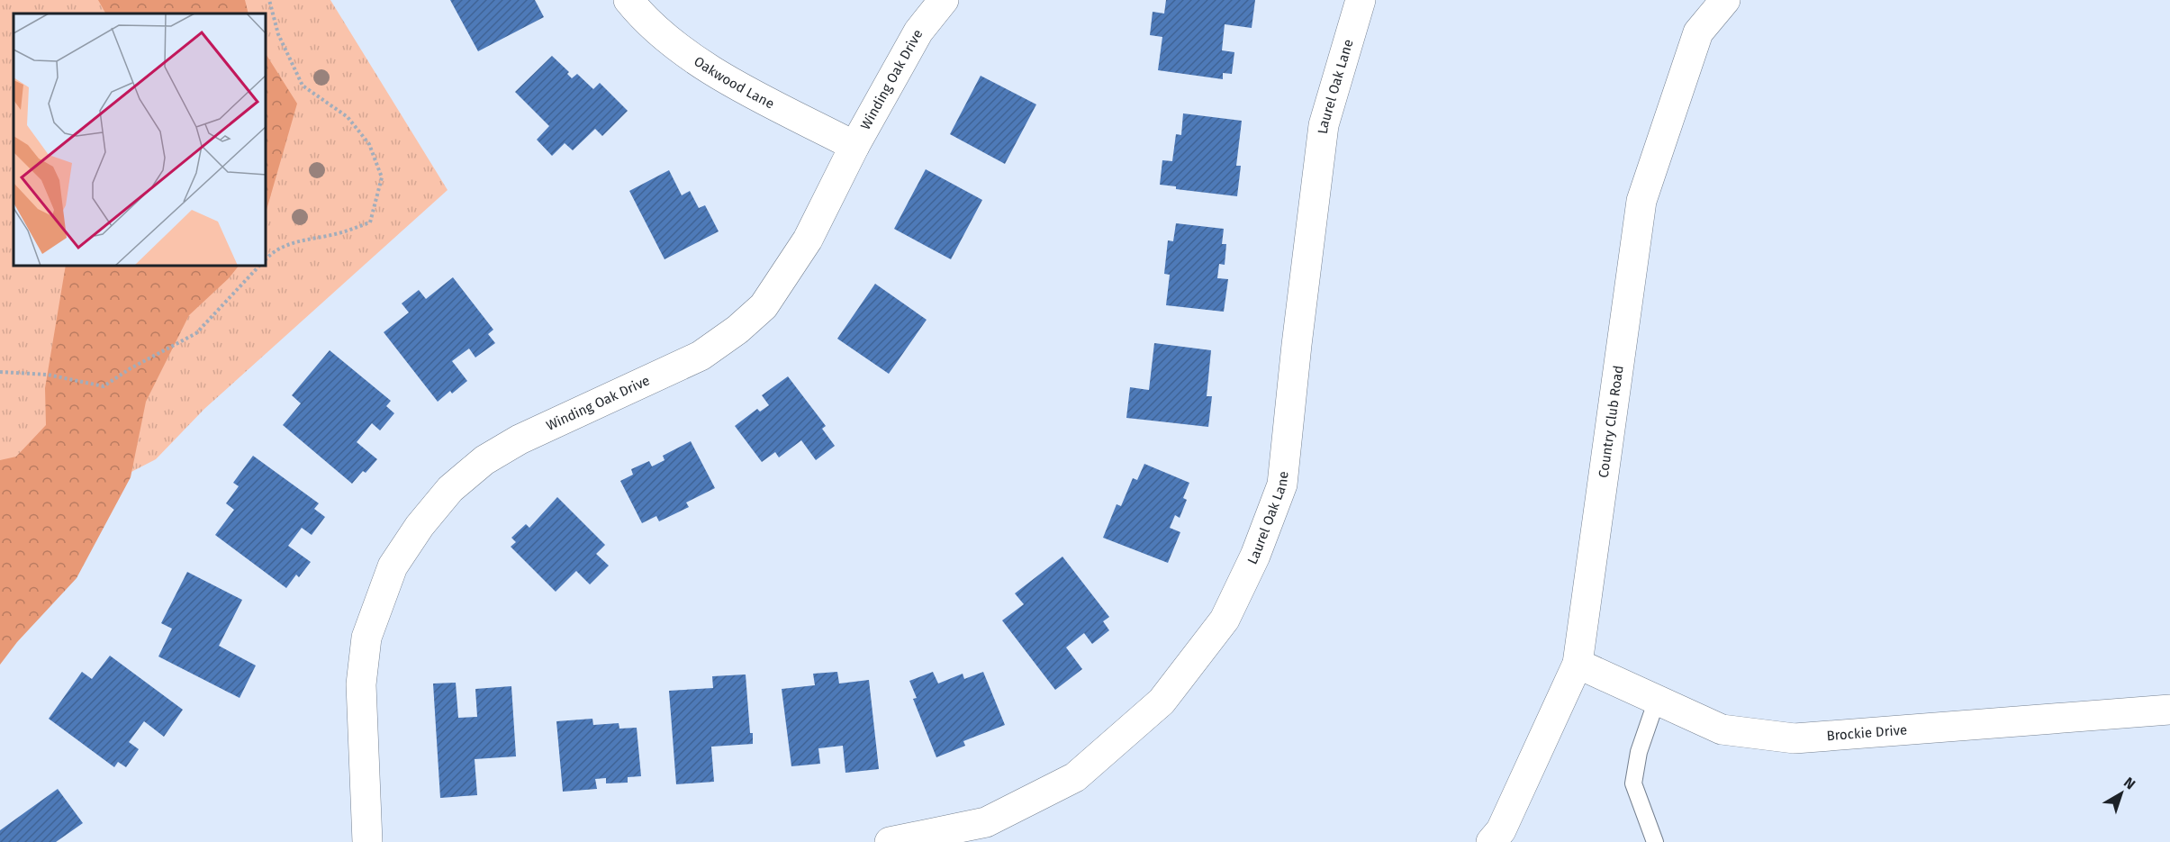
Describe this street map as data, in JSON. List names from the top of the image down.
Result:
{
  "streets": {
    "street": [
      "Winding Oak Drive",
      "Oakwood Lane",
      "Laurel Oak Lane",
      "Country Club Road",
      "Brockie Drive"
    ]
  },
  "crossings": [
    ["Winding Oak Drive", "Oakwood Lane"],
    ["Country Club Road", "Brockie Drive"]
  ],
  "north": "top right"
}
